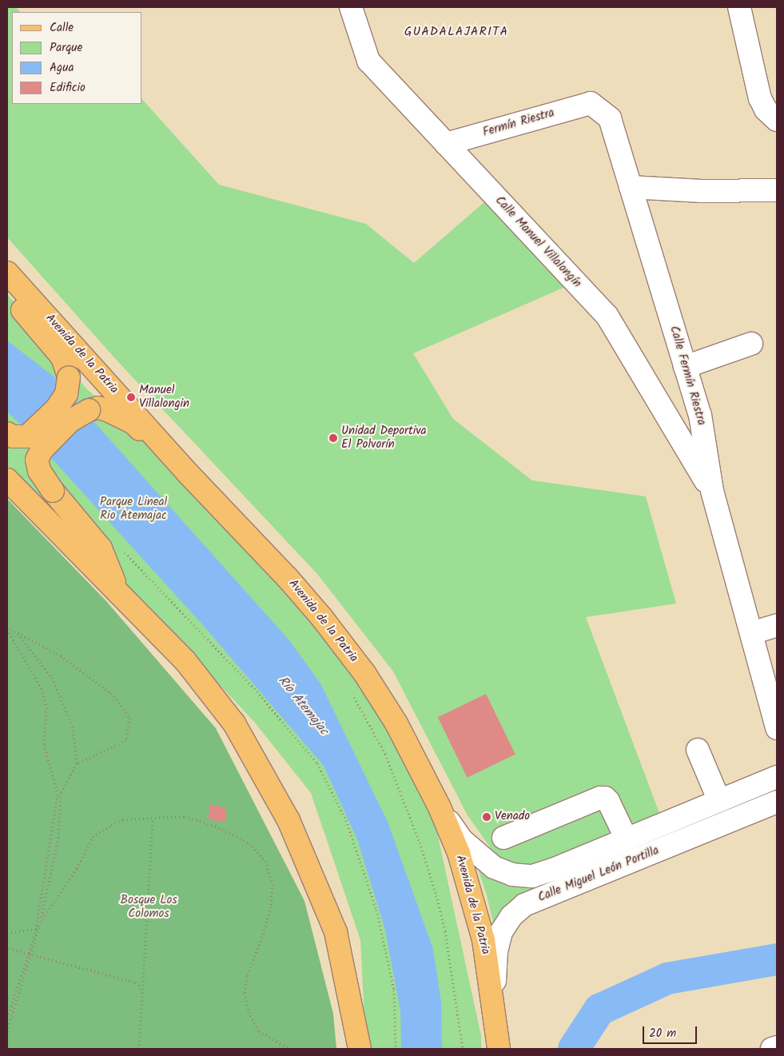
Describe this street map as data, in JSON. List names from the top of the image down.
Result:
{
  "streets": {
    "main road": ["Avenida de la Patria"],
    "street": [
      "Fermín Riestra",
      "Calle Manuel Villalongín",
      "Calle Fermín Riestra",
      "Calle Miguel León Portilla"
    ]
  },
  "crossings": [
    ["Fermín Riestra", "Calle Manuel Villalongín"],
    ["Fermín Riestra", "Calle Fermín Riestra"],
    ["Calle Manuel Villalongín", "Calle Fermín Riestra"],
    ["Avenida de la Patria", "Calle Miguel León Portilla"]
  ],
  "districts": ["GUADALAJARITA"],
  "water": ["Río Atemajac"],
  "parks": ["Parque Lineal Rio Atemajac", "Bosque Los Colomos"],
  "places": ["Manuel Villalongin", "Unidad Deportiva El Polvorín", "Venado"],
  "legend": [
    "Calle",
    "Parque",
    "Agua",
    "Edificio"
  ],
  "scale_bar": "20 m"
}
